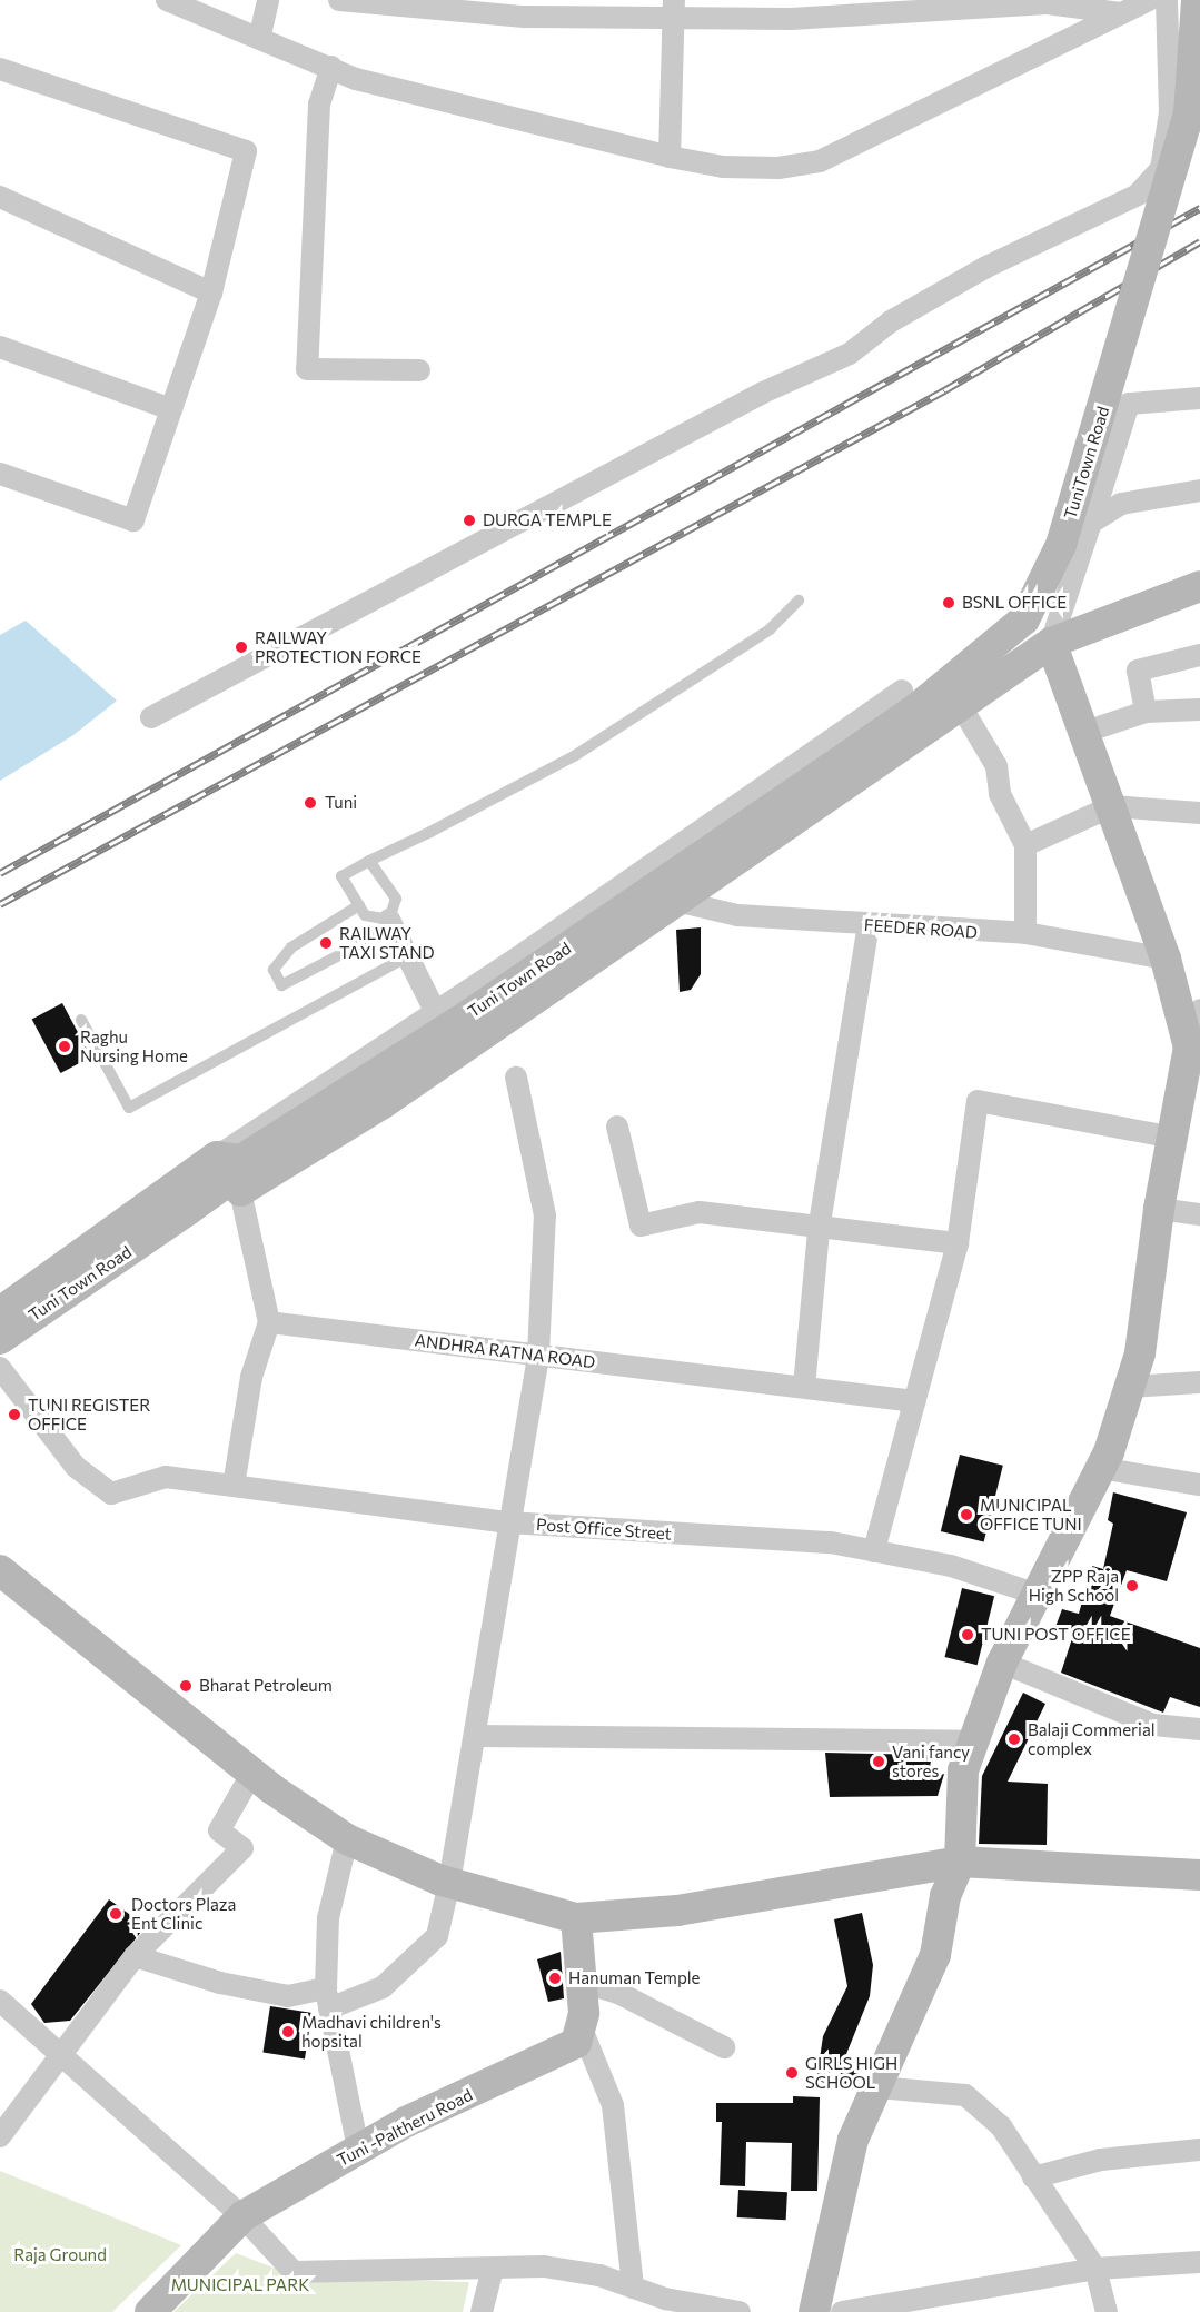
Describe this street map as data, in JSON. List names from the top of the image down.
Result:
{
  "streets": {
    "street": [
      "TuniTown Road",
      "FEEDER ROAD",
      "Tuni Town Road",
      "ANDHRA RATNA ROAD",
      "Post Office Street",
      "Tuni -Paltheru Road"
    ]
  },
  "crossings": [
    ["TuniTown Road", "Tuni Town Road"]
  ],
  "parks": ["Raja Ground", "MUNICIPAL PARK"],
  "places": [
    "DURGA TEMPLE",
    "BSNL OFFICE",
    "RAILWAY PROTECTION FORCE",
    "Tuni",
    "RAILWAY TAXI STAND",
    "Raghu Nursing Home",
    "TUNI REGISTER OFFICE",
    "MUNICIPAL OFFICE TUNI",
    "ZPP Raja High School",
    "TUNI POST OFFICE",
    "Bharat Petroleum",
    "Balaji Commerial complex",
    "Vani fancy stores",
    "Doctors Plaza Ent Clinic",
    "Hanuman Temple",
    "Madhavi children's hopsital",
    "GIRLS HIGH SCHOOL"
  ]
}
